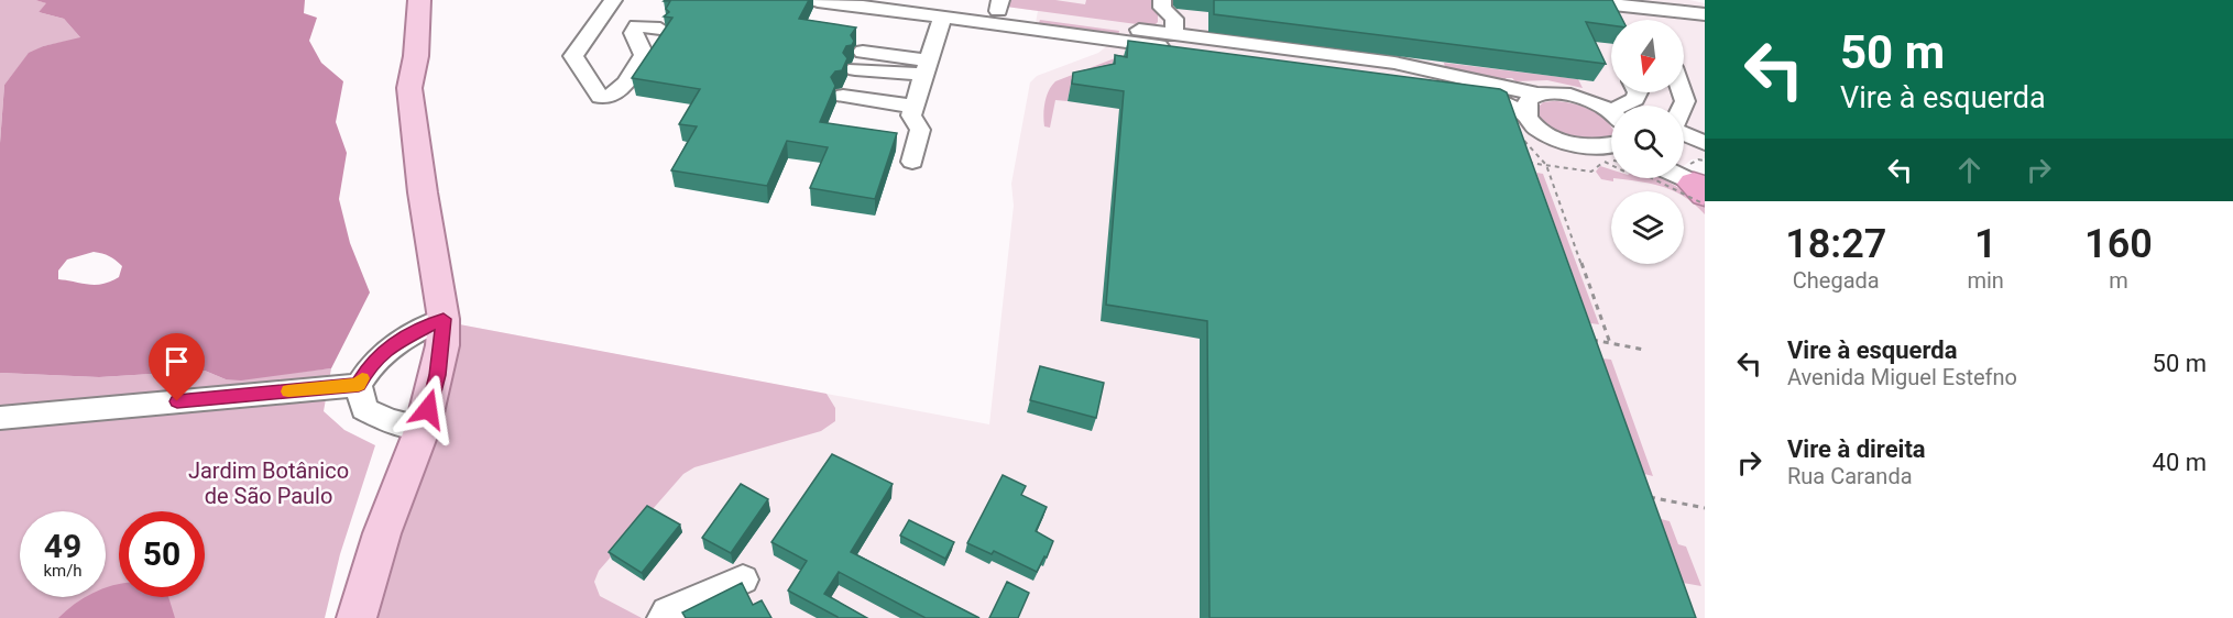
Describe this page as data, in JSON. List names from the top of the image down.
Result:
{
  "parks": ["Jardim Botânico de São Paulo"],
  "north": "bottom",
  "page": {
    "turn": ["50 m", "Vire à esquerda"],
    "eta": [
      "18:27",
      "Chegada",
      "1",
      "min",
      "160",
      "m"
    ],
    "list": [
      {
        "name": "Vire à esquerda",
        "note": "Avenida Miguel Estefno",
        "value": "50 m"
      },
      {
        "name": "Vire à direita",
        "note": "Rua Caranda",
        "value": "40 m"
      }
    ],
    "speed": "49 km/h",
    "limit": "50"
  }
}
